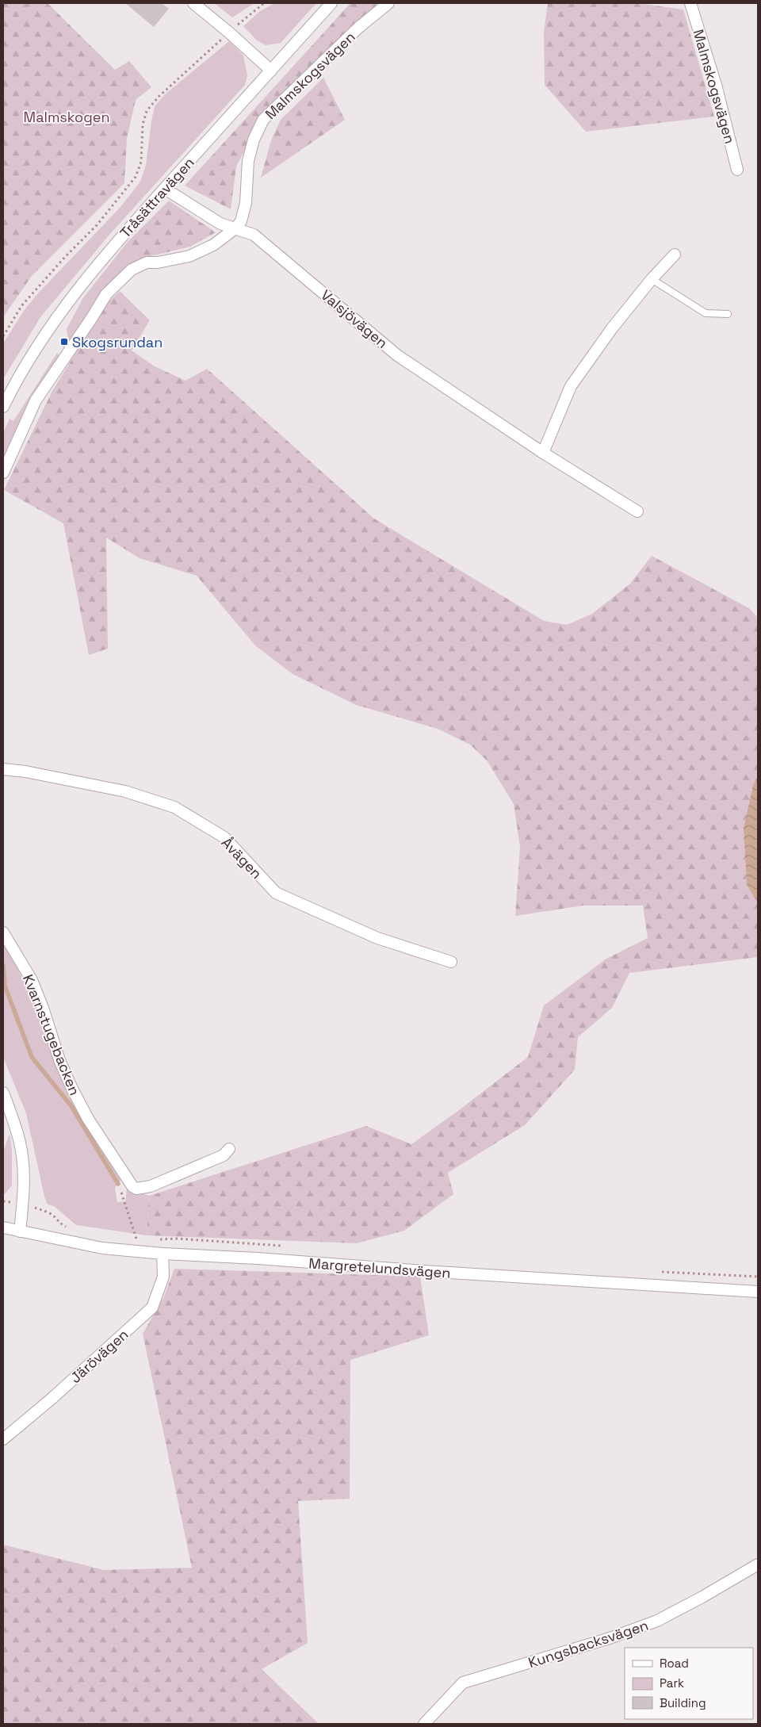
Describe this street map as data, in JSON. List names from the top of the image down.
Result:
{
  "streets": {
    "street": [
      "Malmskogsvägen",
      "Tråsättravägen",
      "Valsjövägen",
      "Åvägen",
      "Kvarnstugebacken",
      "Margretelundsvägen",
      "Järövägen",
      "Kungsbacksvägen"
    ]
  },
  "crossings": [
    ["Malmskogsvägen", "Valsjövägen"],
    ["Tråsättravägen", "Valsjövägen"],
    ["Margretelundsvägen", "Järövägen"]
  ],
  "parks": ["Malmskogen"],
  "places": {
    "transit": ["Skogsrundan"]
  },
  "legend": ["Road", "Park", "Building"]
}
